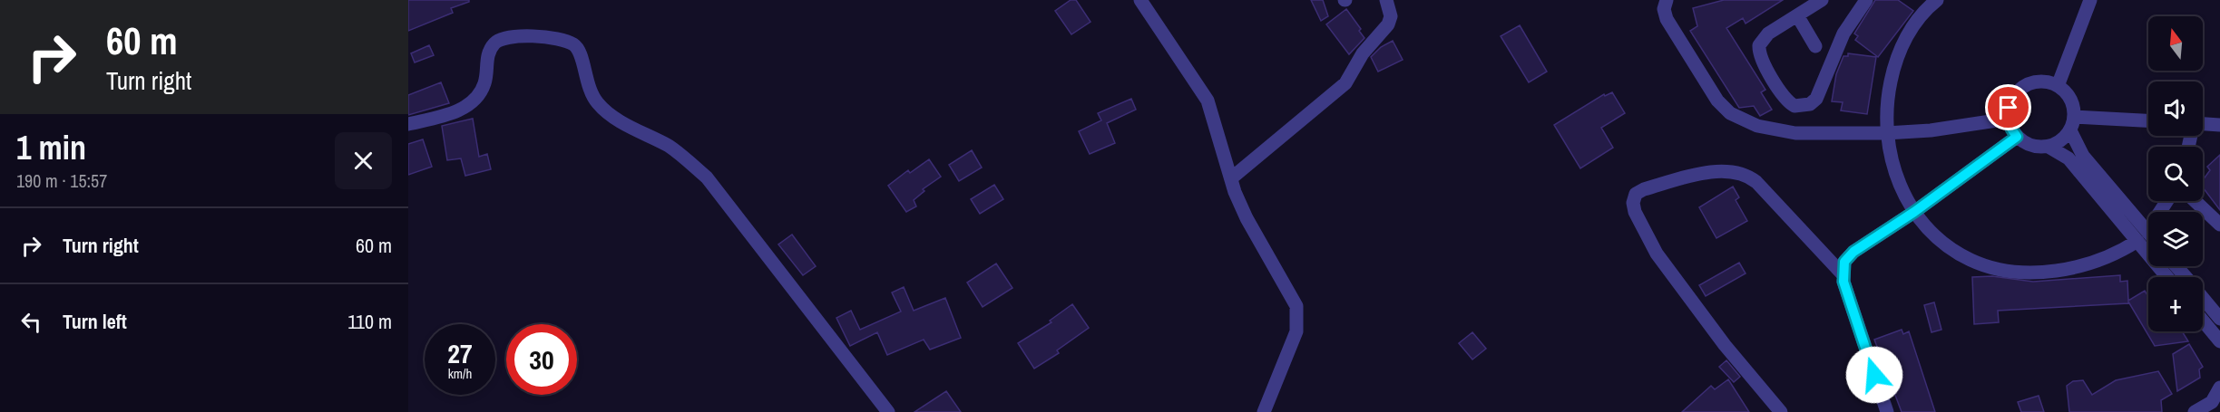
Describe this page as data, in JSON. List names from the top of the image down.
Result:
{
  "north": "top",
  "page": {
    "turn": ["60 m", "Turn right"],
    "map_buttons": "+",
    "heading": ["1 min", "190 m · 15:57"],
    "list": [
      {
        "name": "Turn right",
        "value": "60 m"
      },
      {
        "name": "Turn left",
        "value": "110 m"
      }
    ],
    "speed": "27 km/h",
    "limit": "30"
  }
}
